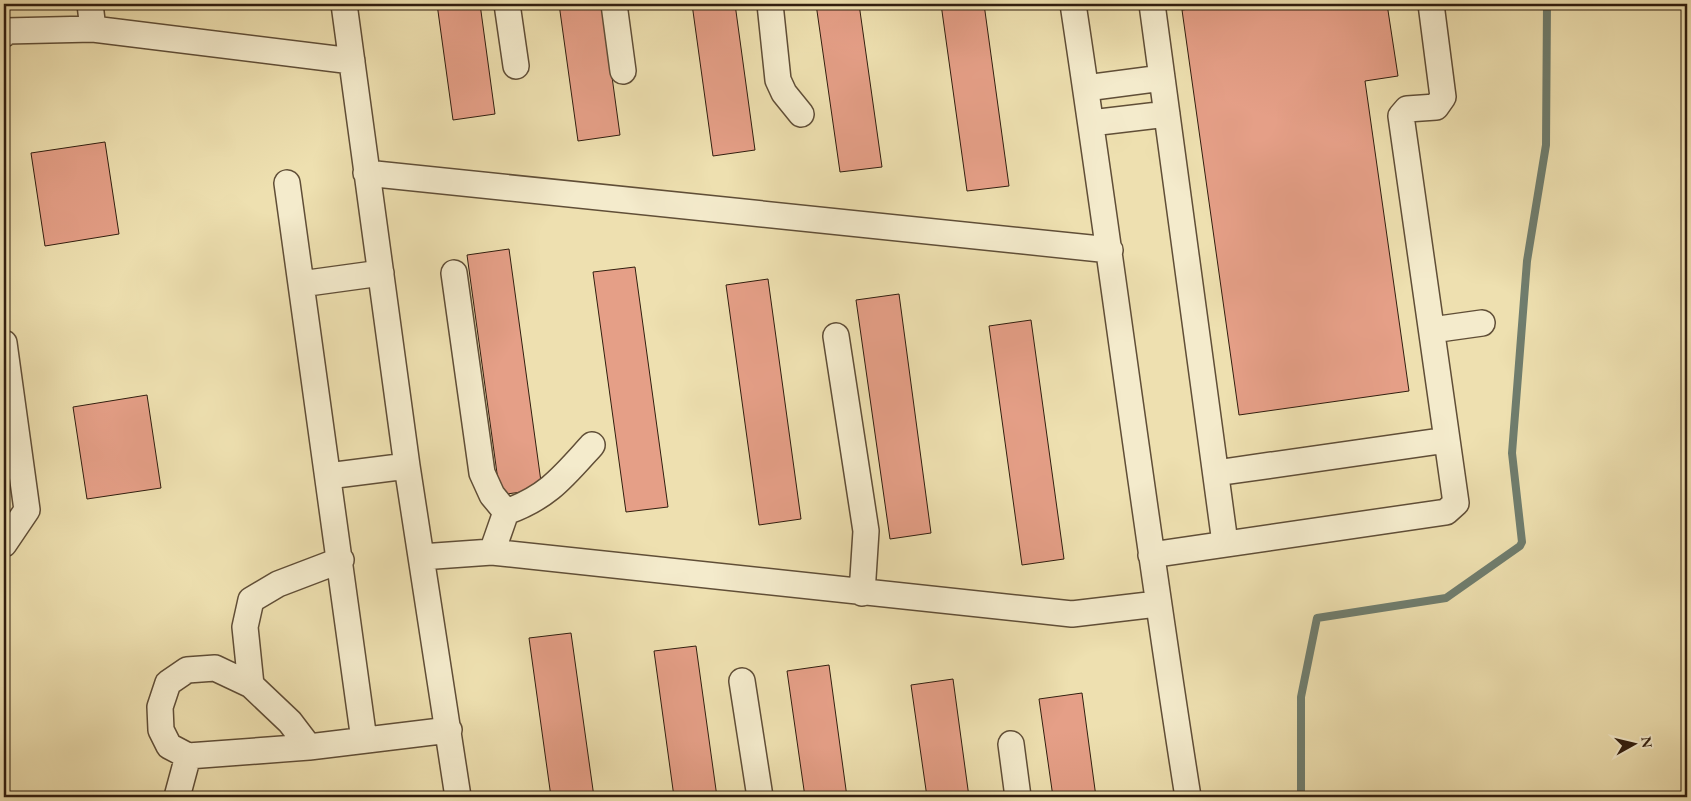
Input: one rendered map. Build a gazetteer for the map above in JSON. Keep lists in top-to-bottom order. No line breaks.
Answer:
{"north":"right"}
